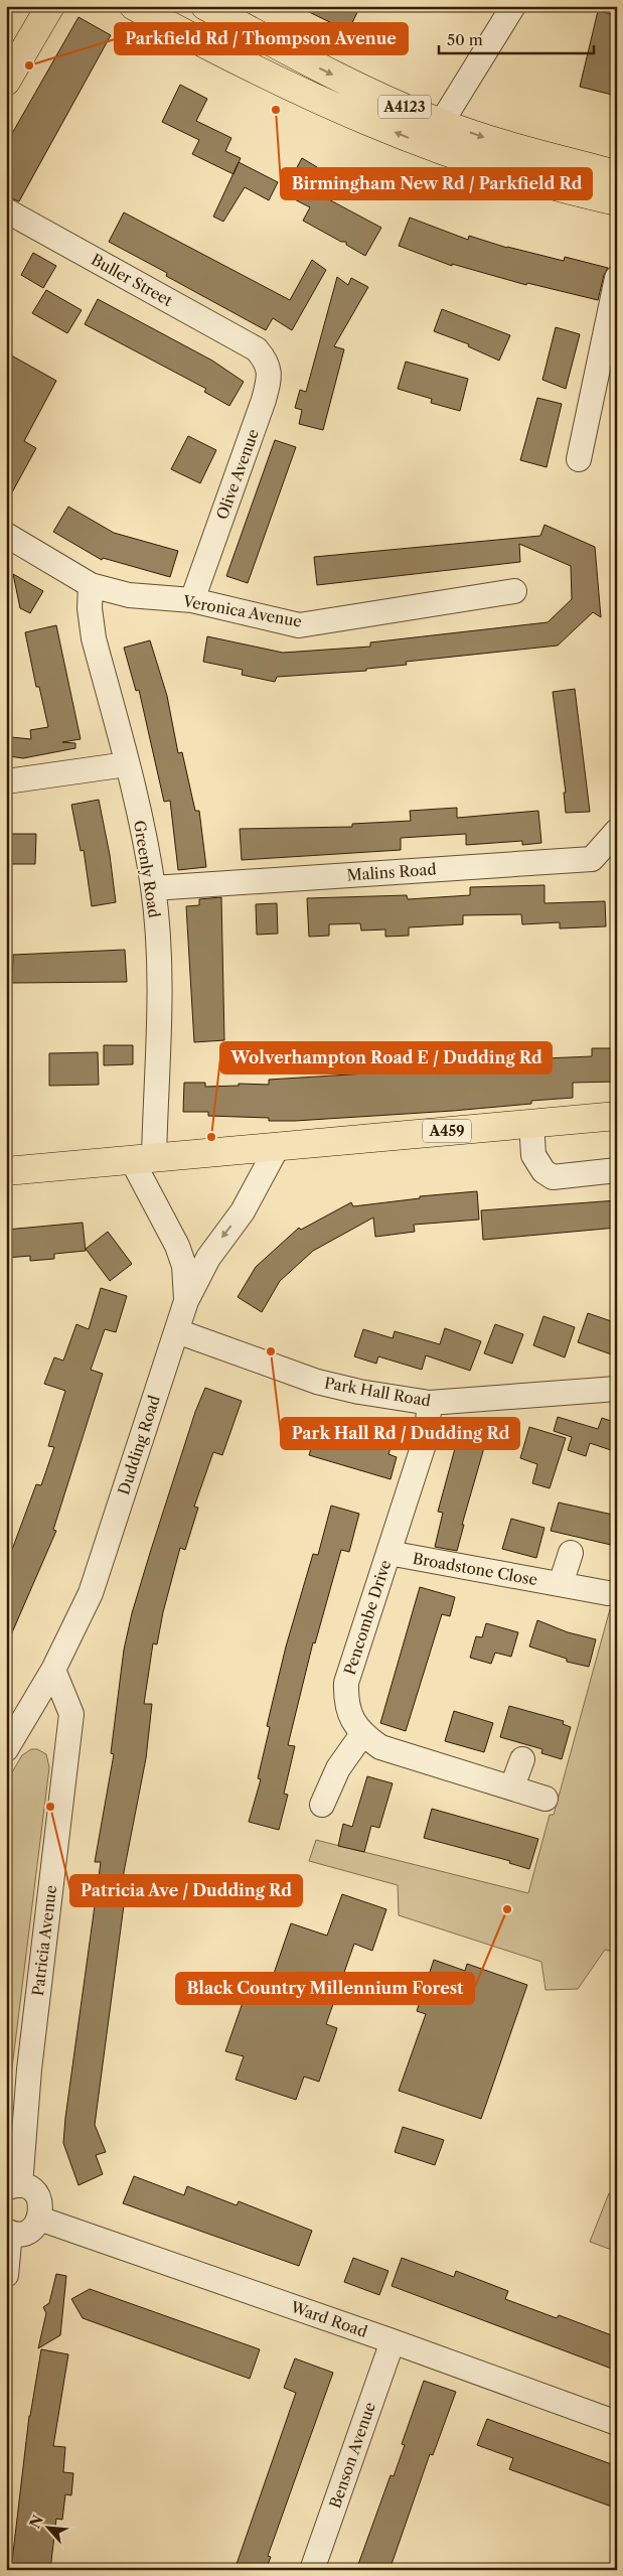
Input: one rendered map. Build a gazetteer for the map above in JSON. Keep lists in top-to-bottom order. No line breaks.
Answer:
{"streets":{"main road":["A4123","A459"],"street":["Buller Street","Olive Avenue","Veronica Avenue","Greenly Road","Malins Road","Park Hall Road","Dudding Road","Broadstone Close","Pencombe Drive","Patricia Avenue","Ward Road","Benson Avenue"]},"crossings":[["Buller Street","Olive Avenue"],["Olive Avenue","Veronica Avenue"],["Veronica Avenue","Greenly Road"],["Greenly Road","Malins Road"],["Greenly Road","A459"],["A459","Dudding Road"],["Park Hall Road","Dudding Road"],["Park Hall Road","Pencombe Drive"],["Dudding Road","Patricia Avenue"],["Broadstone Close","Pencombe Drive"],["Ward Road","Benson Avenue"]],"places":["Parkfield Rd / Thompson Avenue","Birmingham New Rd / Parkfield Rd","Wolverhampton Road E / Dudding Rd","Park Hall Rd / Dudding Rd","Patricia Ave / Dudding Rd","Black Country Millennium Forest"],"scale_bar":"50 m","north":"top left"}
